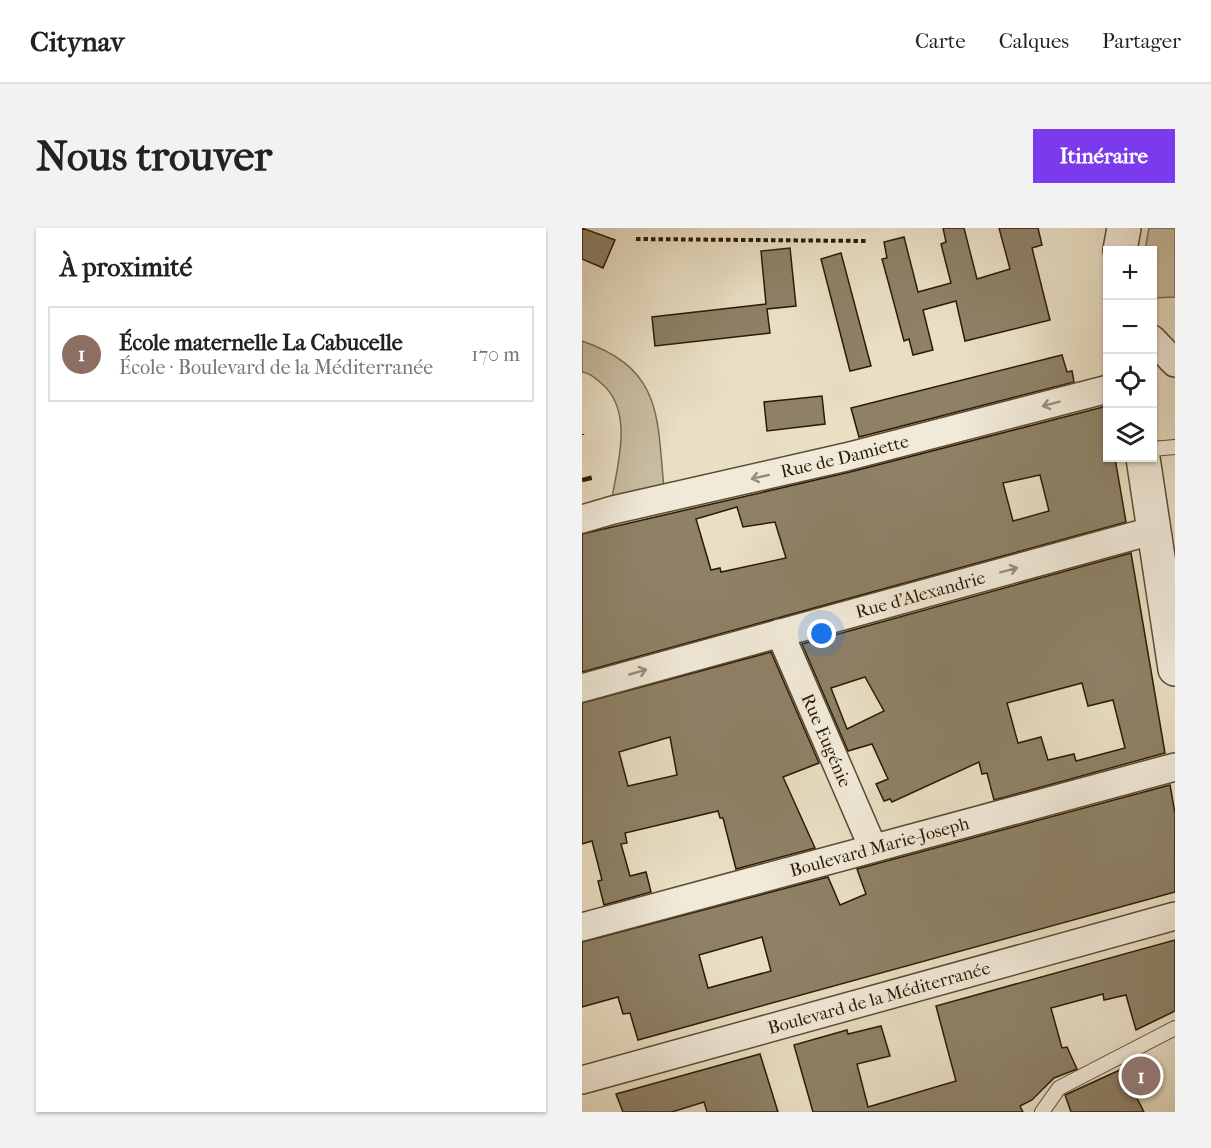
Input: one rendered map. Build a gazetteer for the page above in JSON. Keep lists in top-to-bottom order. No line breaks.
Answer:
{"streets":{"street":["Rue de Damiette","Rue d'Alexandrie","Rue Eugénie","Boulevard Marie-Joseph","Boulevard de la Méditerranée"]},"crossings":[["Rue d'Alexandrie","Rue Eugénie"],["Rue Eugénie","Boulevard Marie-Joseph"]],"one_way":["Rue de Damiette","Rue d'Alexandrie"],"page":{"header":"Citynav","nav":["Carte","Calques","Partager"],"buttons":"Itinéraire","title":"Nous trouver","heading":"À proximité","map_buttons":["+","−"],"list":[{"mark":"1","name":"École maternelle La Cabucelle","note":"École · Boulevard de la Méditerranée","value":"170 m"}],"pins":"1"}}
